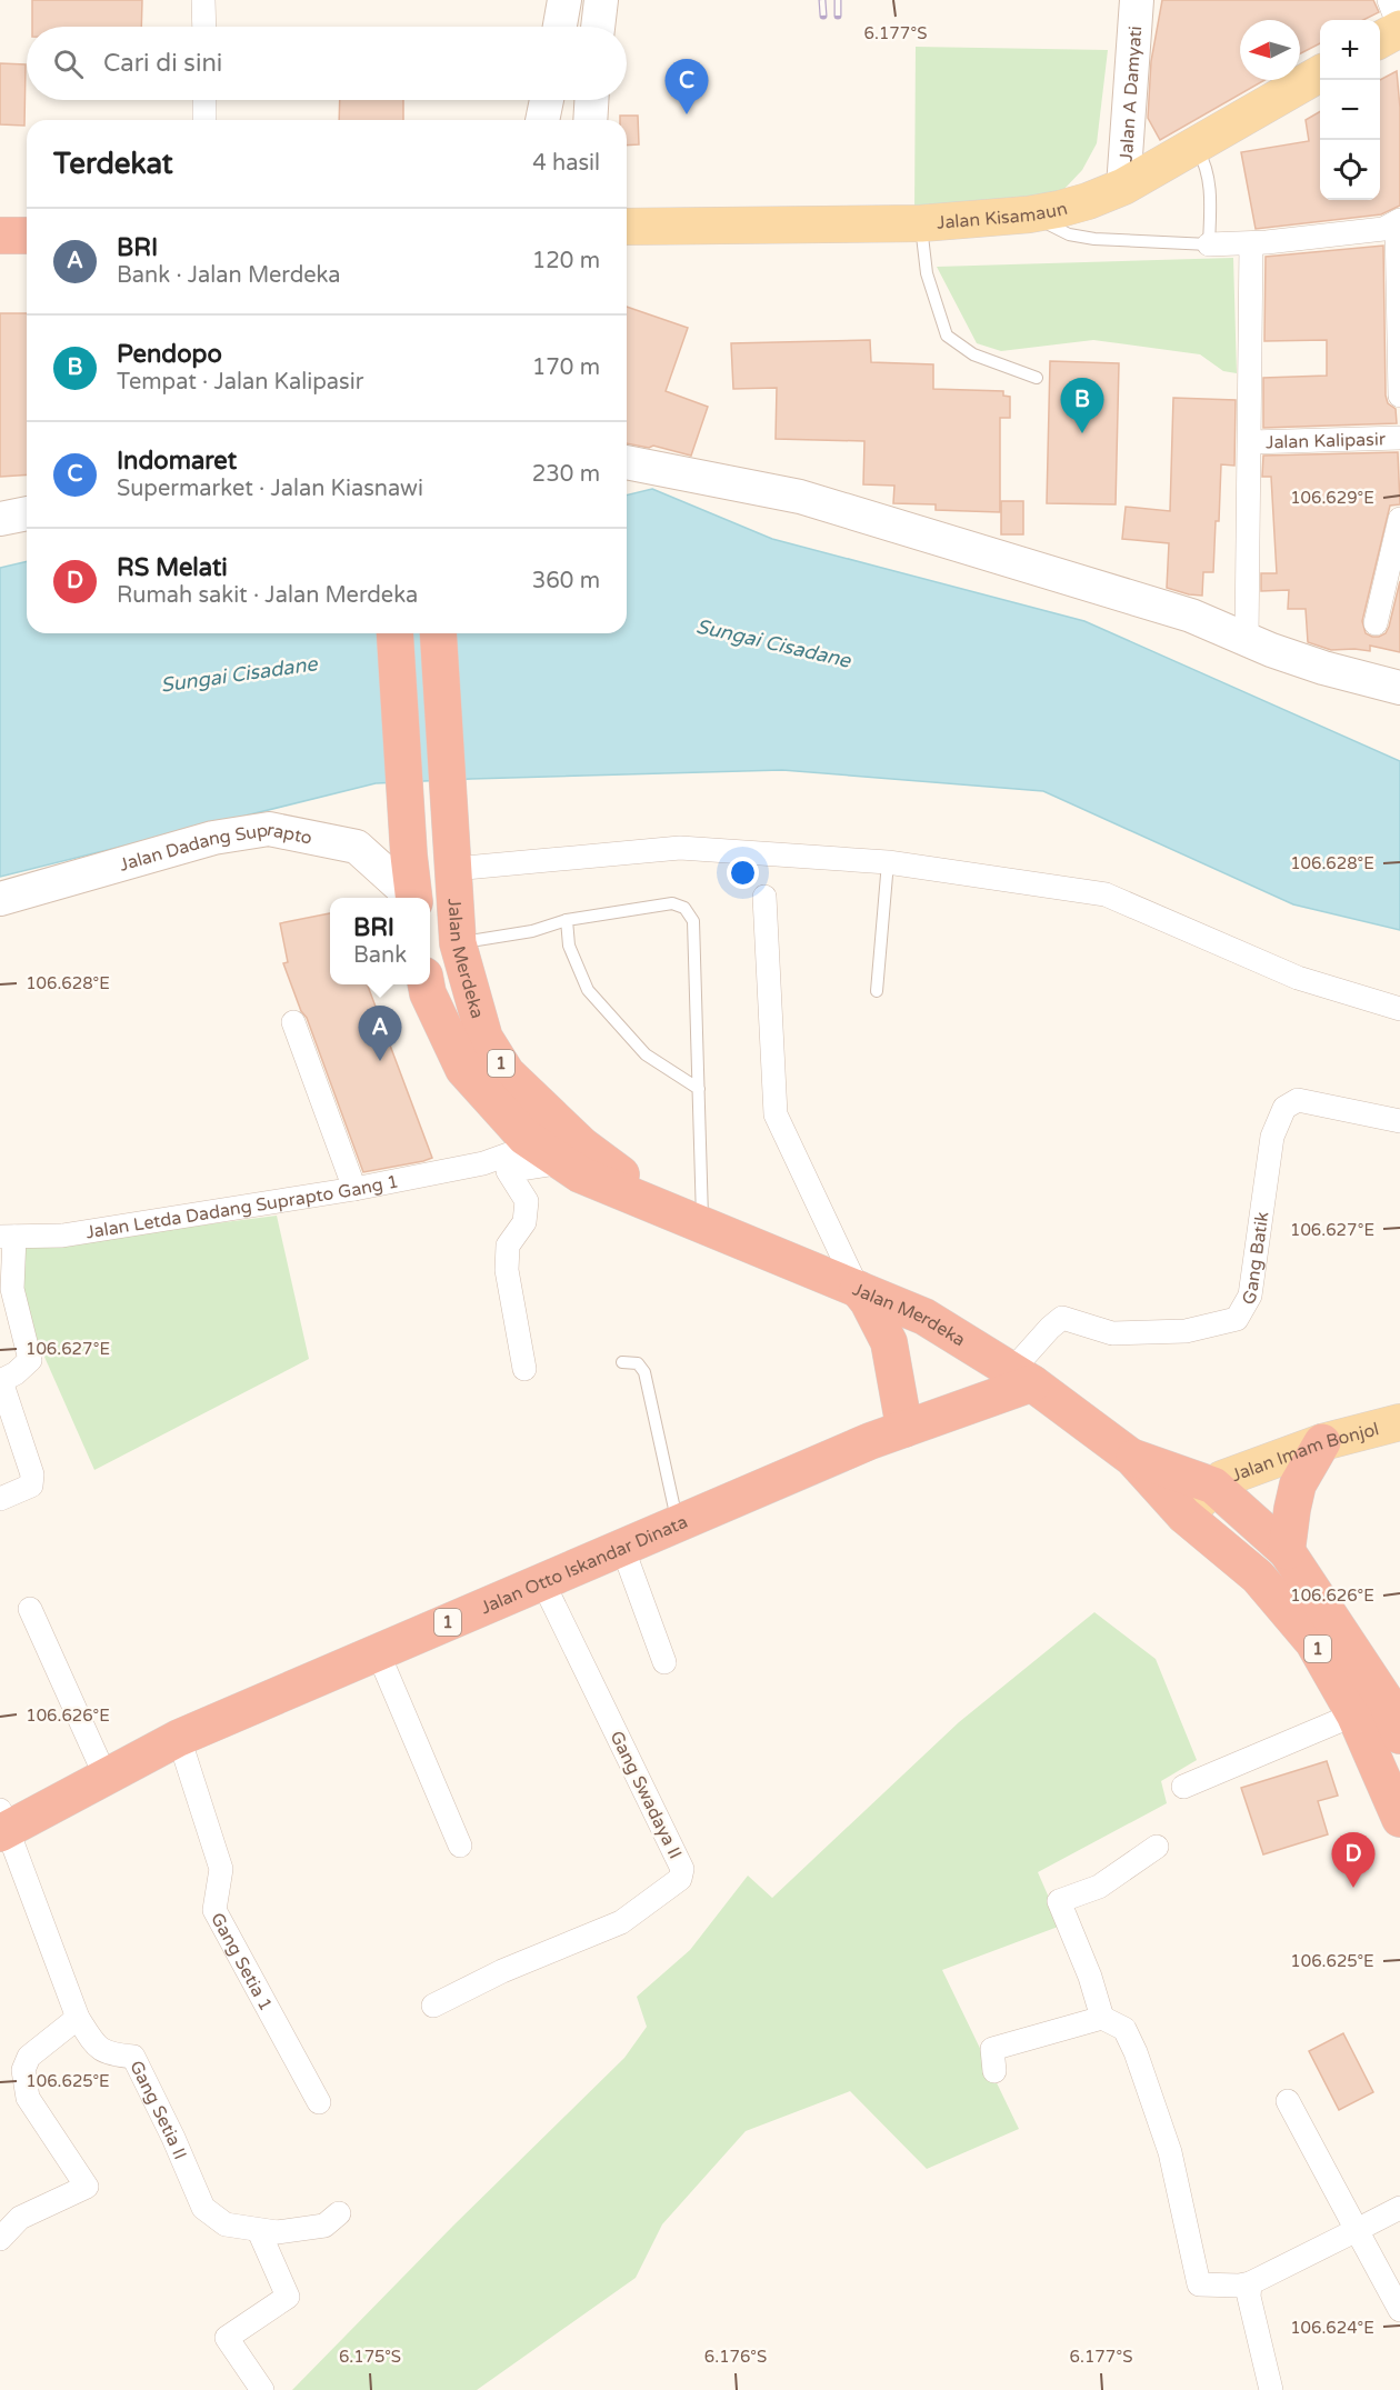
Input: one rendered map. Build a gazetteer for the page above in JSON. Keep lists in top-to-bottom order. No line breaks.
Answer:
{"streets":{"highway":["Jalan Merdeka","1","Jalan Otto Iskandar Dinata"],"main road":["Jalan Kisamaun","Jalan Imam Bonjol"],"street":["Jalan A Damyati","Jalan Kalipasir","Jalan Dadang Suprapto","Jalan Letda Dadang Suprapto Gang 1","Gang Batik","Gang Swadaya II","Gang Setia 1","Gang Setia II"]},"crossings":[["Jalan A Damyati","Jalan Kisamaun"],["Jalan Merdeka","Jalan Letda Dadang Suprapto Gang 1"],["Jalan Merdeka","Gang Batik"],["Jalan Merdeka","Jalan Imam Bonjol"],["Jalan Merdeka","Jalan Otto Iskandar Dinata"],["Gang Batik","Jalan Otto Iskandar Dinata"],["Jalan Otto Iskandar Dinata","Gang Swadaya II"],["Jalan Otto Iskandar Dinata","Gang Setia 1"],["Jalan Otto Iskandar Dinata","Gang Setia II"]],"water":["Sungai Cisadane"],"north":"left","page":{"map_buttons":["+","−"],"search":"Cari di sini","pins":["C","B","A","D"],"heading":["Terdekat","4 hasil"],"list":[{"mark":"A","name":"BRI","note":"Bank · Jalan Merdeka","value":"120 m"},{"mark":"B","name":"Pendopo","note":"Tempat · Jalan Kalipasir","value":"170 m"},{"mark":"C","name":"Indomaret","note":"Supermarket · Jalan Kiasnawi","value":"230 m"},{"mark":"D","name":"RS Melati","note":"Rumah sakit · Jalan Merdeka","value":"360 m"}],"popup":["BRI","Bank"]},"coordinates":["6.177°S","106.629°E","106.628°E","106.627°E","106.626°E","106.625°E","106.624°E","6.175°S","6.176°S"]}
